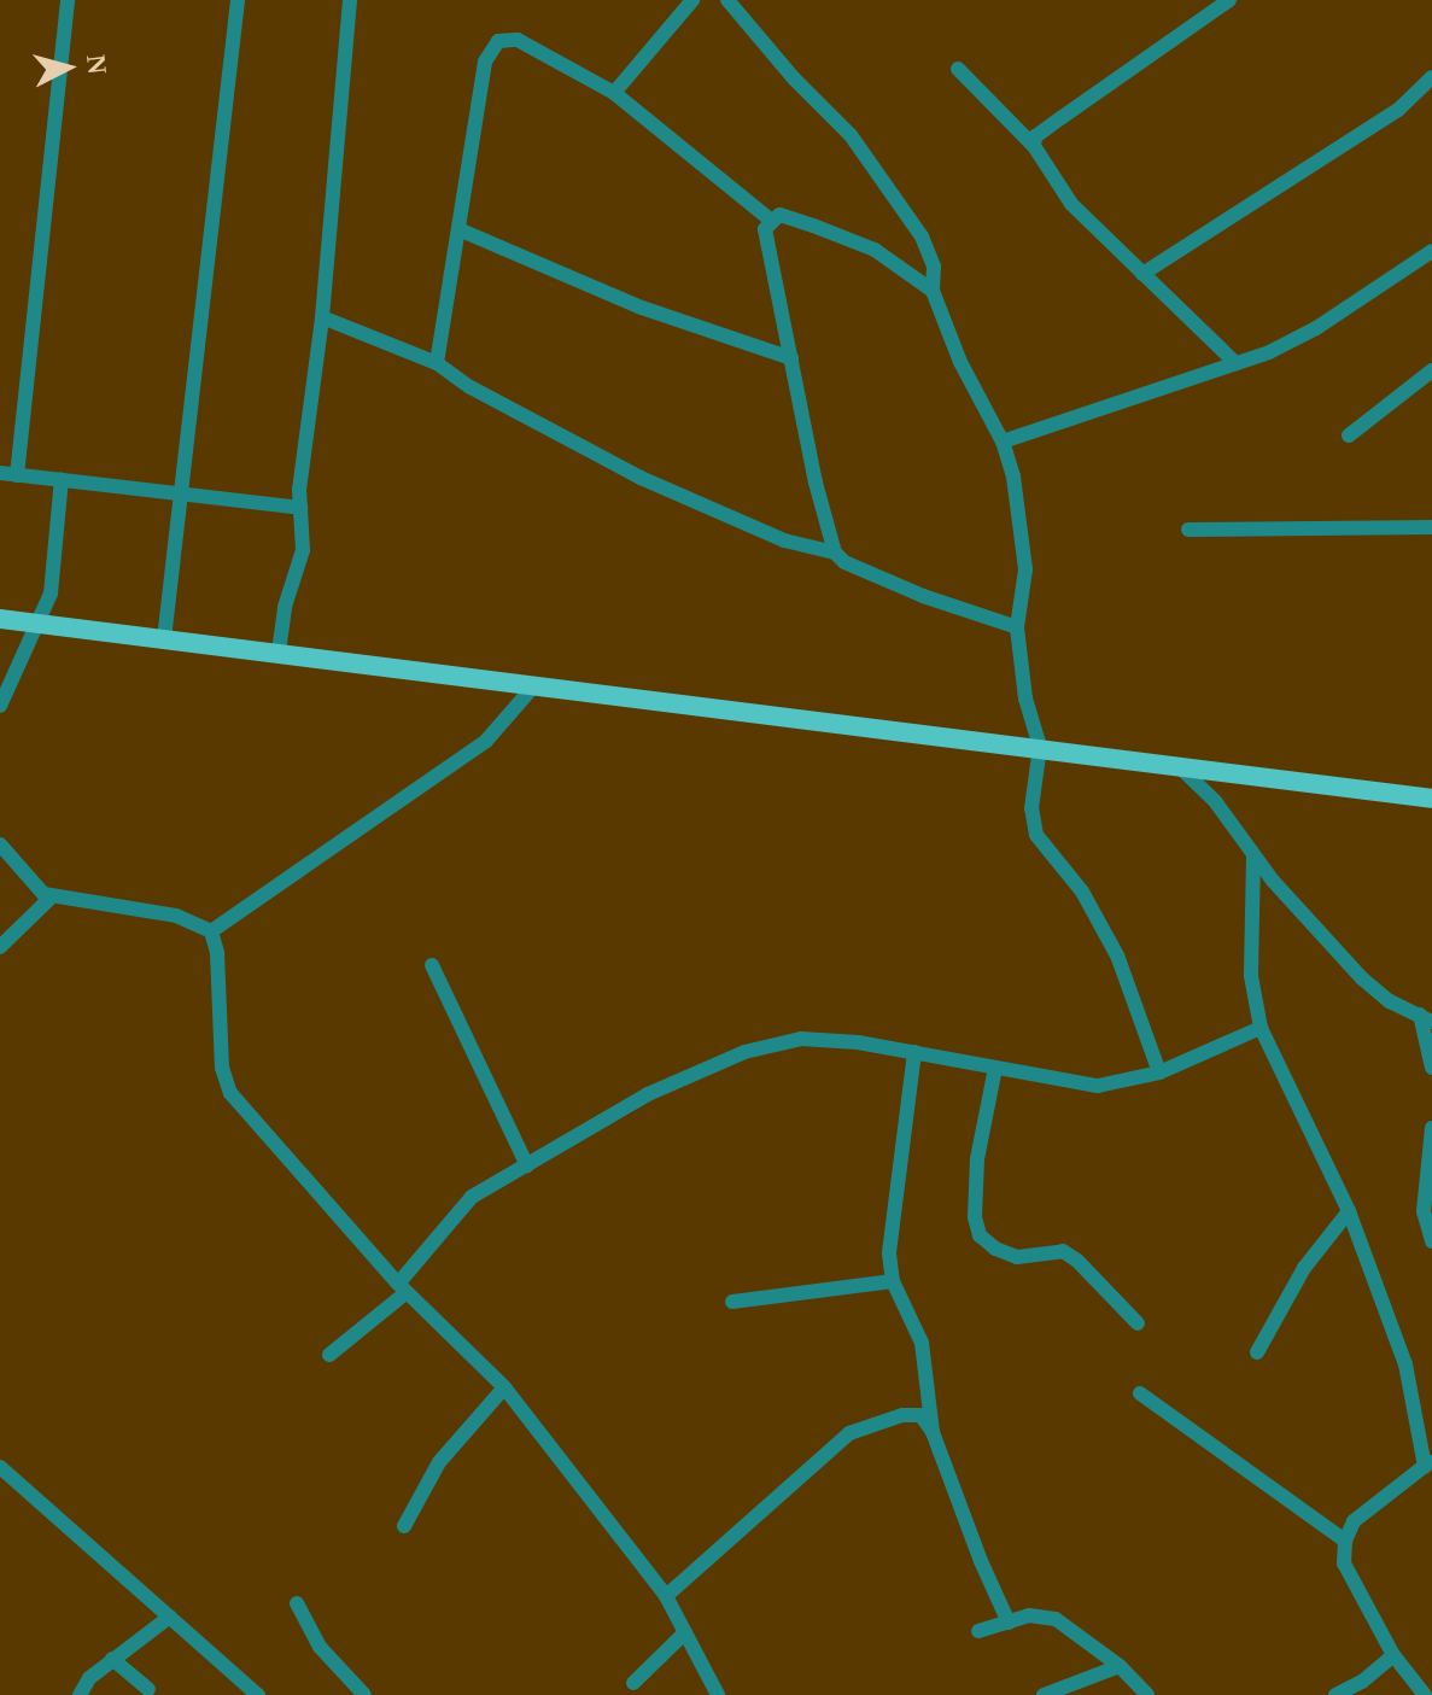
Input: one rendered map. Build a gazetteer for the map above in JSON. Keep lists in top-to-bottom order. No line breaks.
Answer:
{"north":"right"}
